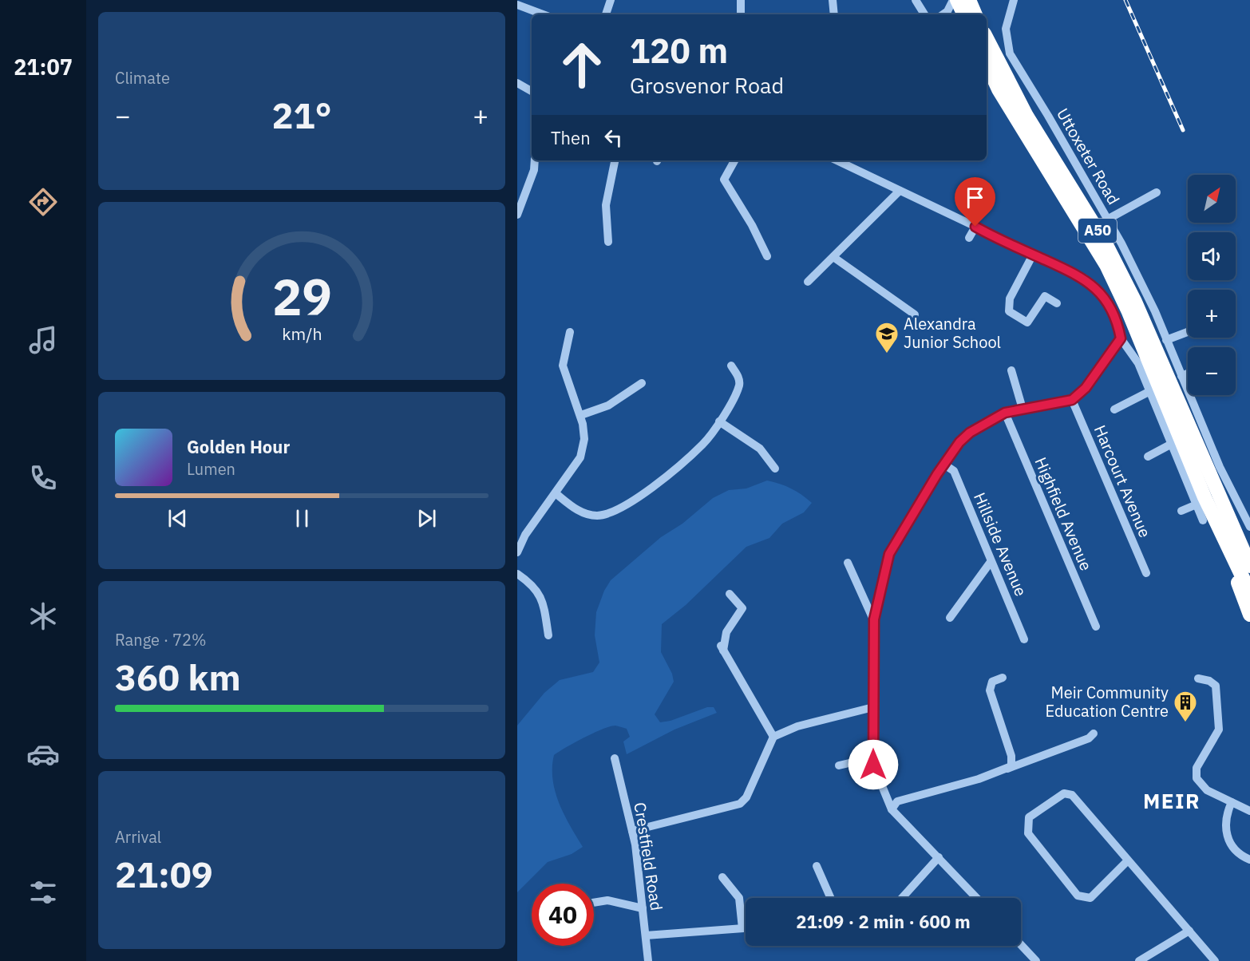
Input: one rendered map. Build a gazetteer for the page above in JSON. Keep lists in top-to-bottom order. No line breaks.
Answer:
{"streets":{"highway":["A50"],"street":["Uttoxeter Road","Harcourt Avenue","Highfield Avenue","Hillside Avenue","Crestfield Road"]},"districts":["MEIR"],"places":{"school or university":["Alexandra Junior School"],"building":["Meir Community Education Centre"]},"north":"top right","page":{"tabs":"21:07","tile":["Climate",["Range · 72%","360 km"],["Arrival","21:09"]],"turn":["120 m","Grosvenor Road"],"heat":["−","21°","+"],"then":"Then","map_buttons":["+","−"],"song":["Golden Hour","Lumen"],"limit":"40","trip":"21:09 · 2 min · 600 m","gauge":["29","km/h"]}}
